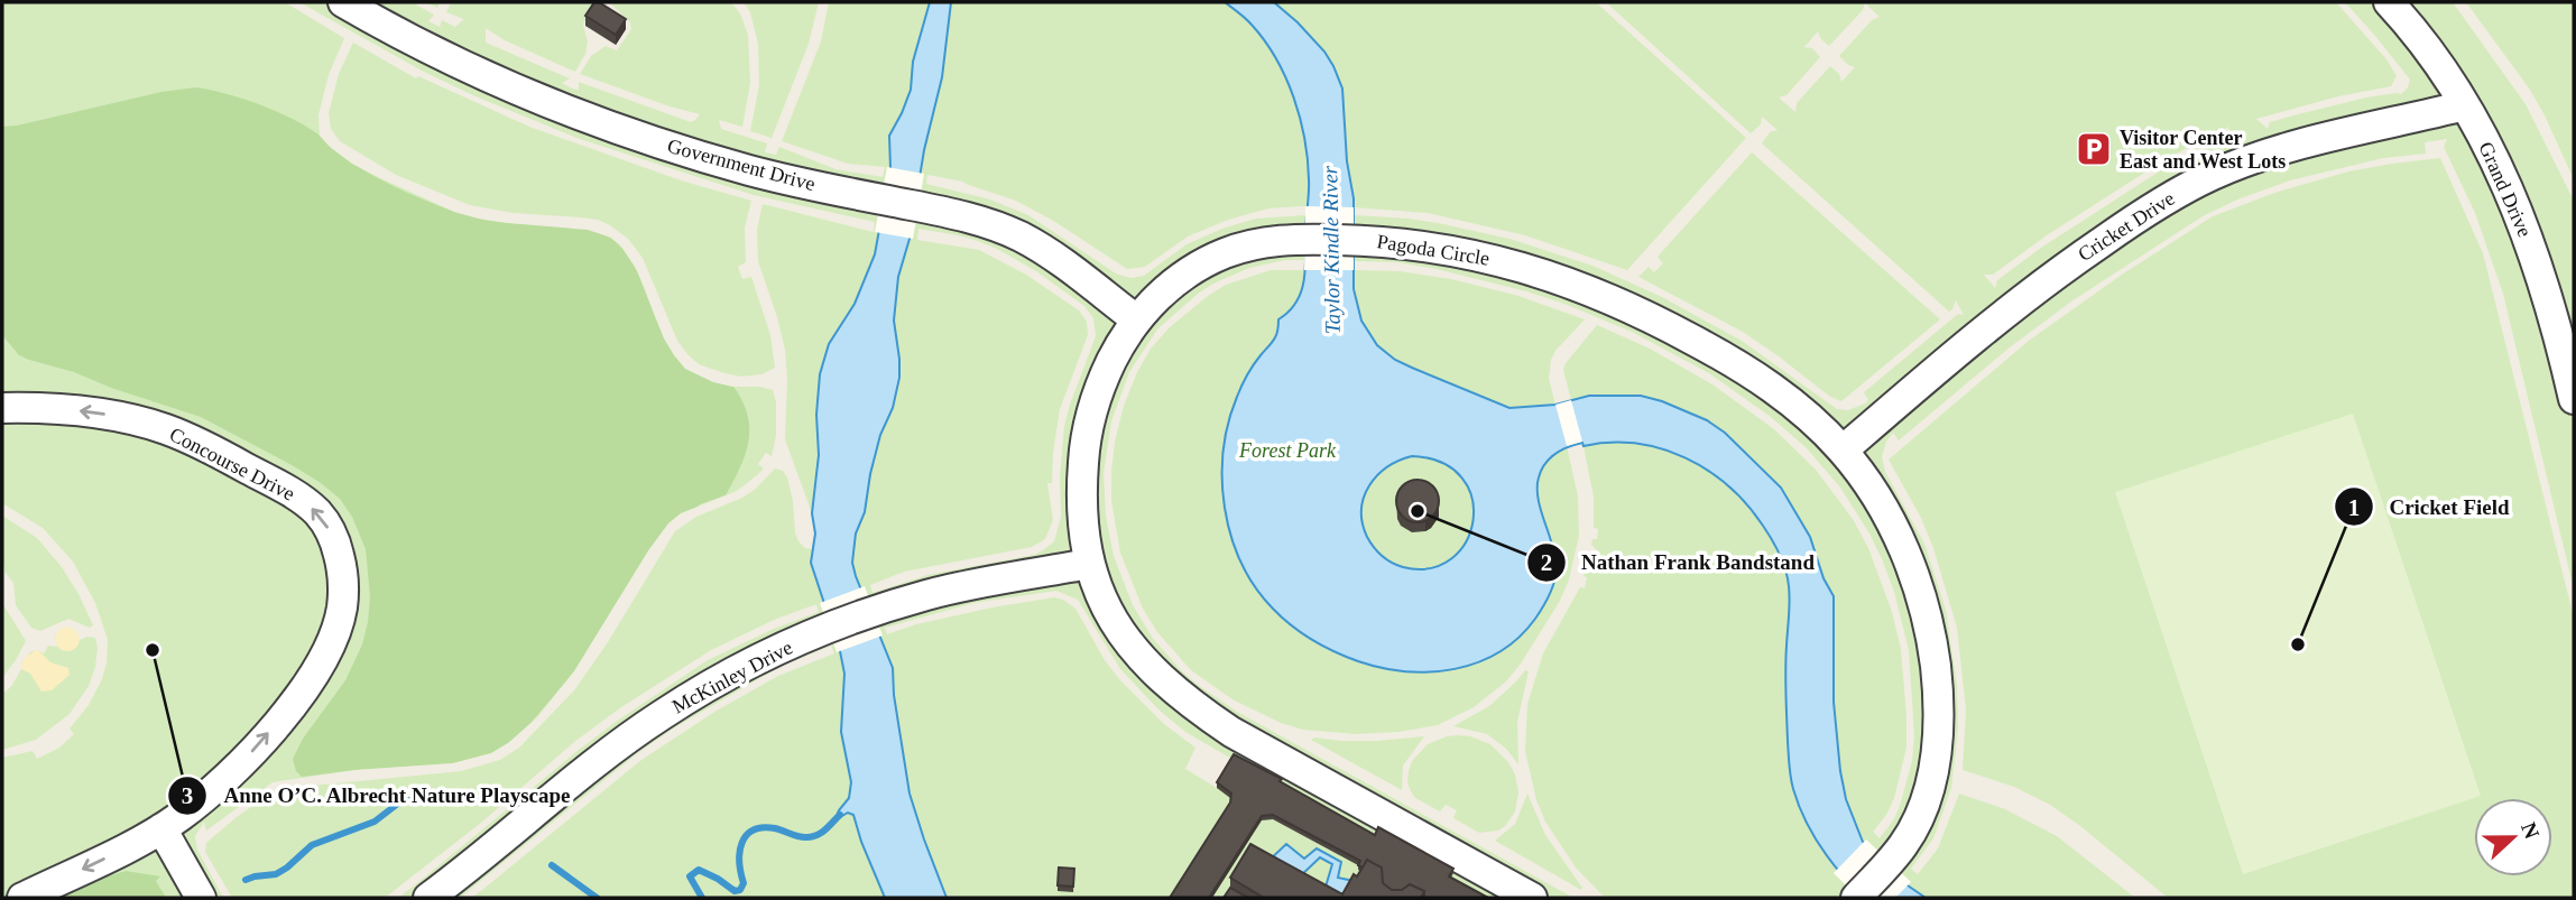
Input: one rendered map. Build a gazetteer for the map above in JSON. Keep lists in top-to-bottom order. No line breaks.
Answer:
{"streets":{"street":["Government Drive","Grand Drive","Cricket Drive","Pagoda Circle","Concourse Drive","McKinley Drive"]},"crossings":[["Government Drive","Pagoda Circle"],["Grand Drive","Cricket Drive"],["Cricket Drive","Pagoda Circle"],["Pagoda Circle","McKinley Drive"]],"water":["Taylor Kindle River"],"parks":["Forest Park"],"places":{"parking":["Visitor Center East and West Lots"],"other":["Nathan Frank Bandstand","Cricket Field","Anne O’C. Albrecht Nature Playscape"]},"north":"right"}
